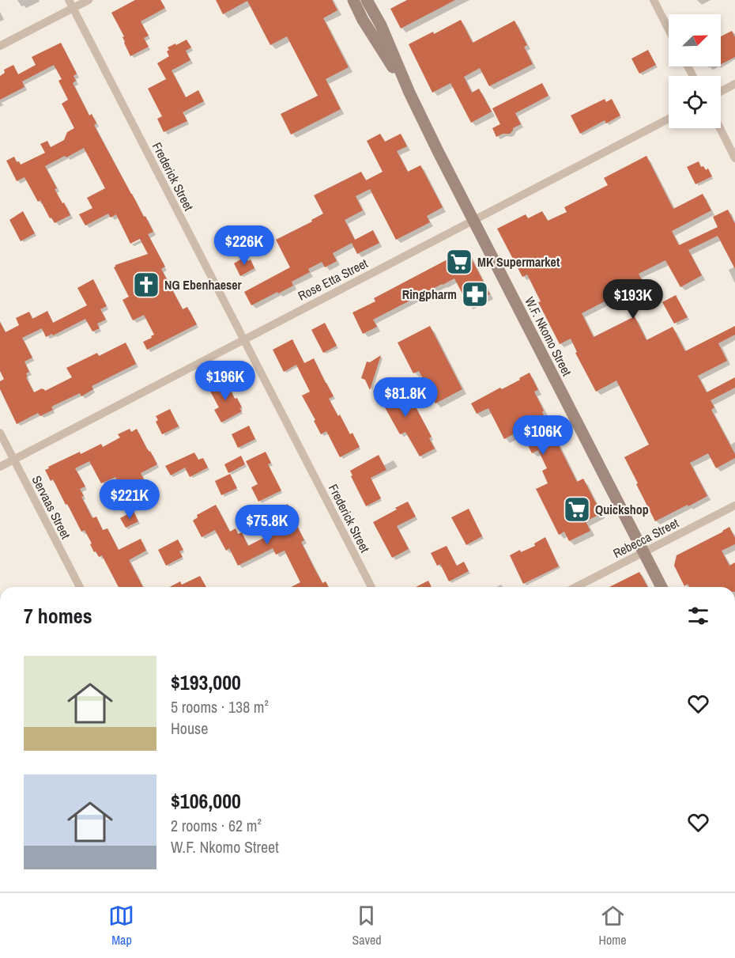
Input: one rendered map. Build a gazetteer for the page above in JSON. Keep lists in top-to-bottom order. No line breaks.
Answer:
{"streets":{"main road":["W.F. Nkomo Street"],"street":["Frederick Street","Rose Etta Street","Servaas Street","Rebecca Street"]},"crossings":[["Frederick Street","Rose Etta Street"],["Rose Etta Street","W.F. Nkomo Street"],["Rose Etta Street","Servaas Street"],["W.F. Nkomo Street","Rebecca Street"]],"places":{"supermarket":["MK Supermarket","Quickshop"],"church":["NG Ebenhaeser"],"pharmacy":["Ringpharm"]},"north":"top right","page":{"price":["$226K","$193K","$196K","$81.8K","$106K","$221K","$75.8K"],"heading":"7 homes","list":[{"name":"$193,000","note":"5 rooms · 138 m² · House"},{"name":"$106,000","note":"2 rooms · 62 m² · W.F. Nkomo Street"}],"tabs":["Map","Saved","Home"]}}
